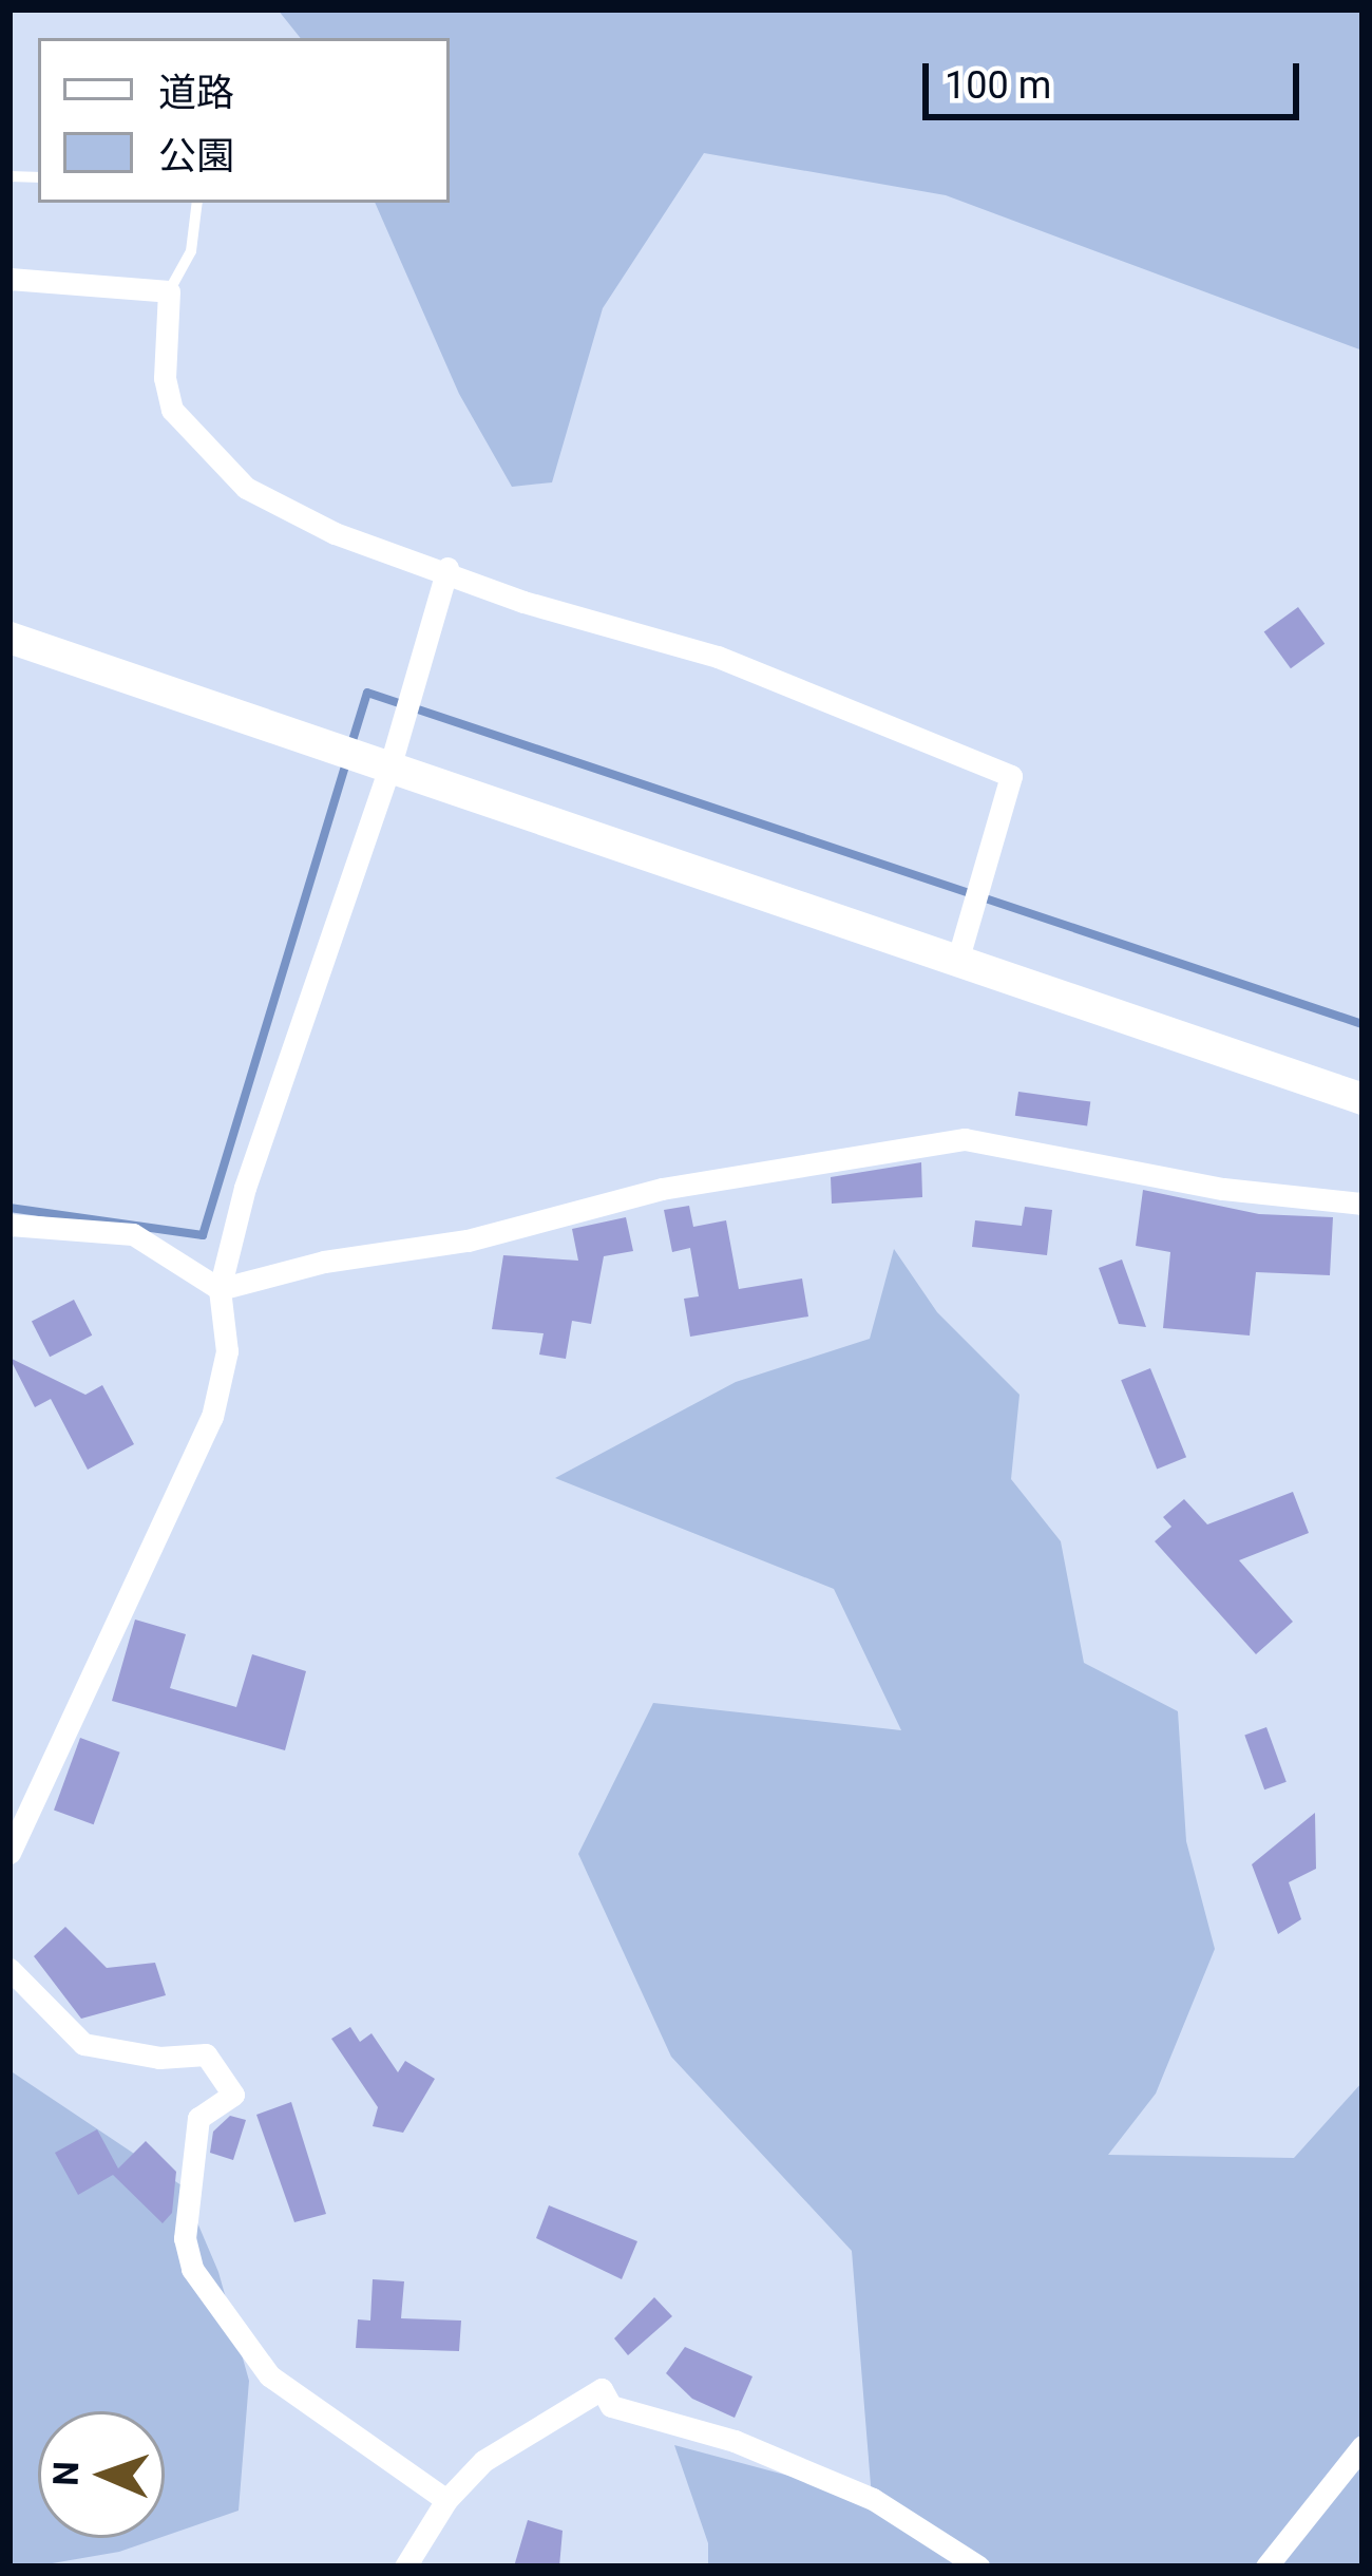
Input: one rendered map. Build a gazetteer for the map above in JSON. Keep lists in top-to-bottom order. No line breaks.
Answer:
{"legend":["道路","公園"],"scale_bar":"100 m","north":"left"}
